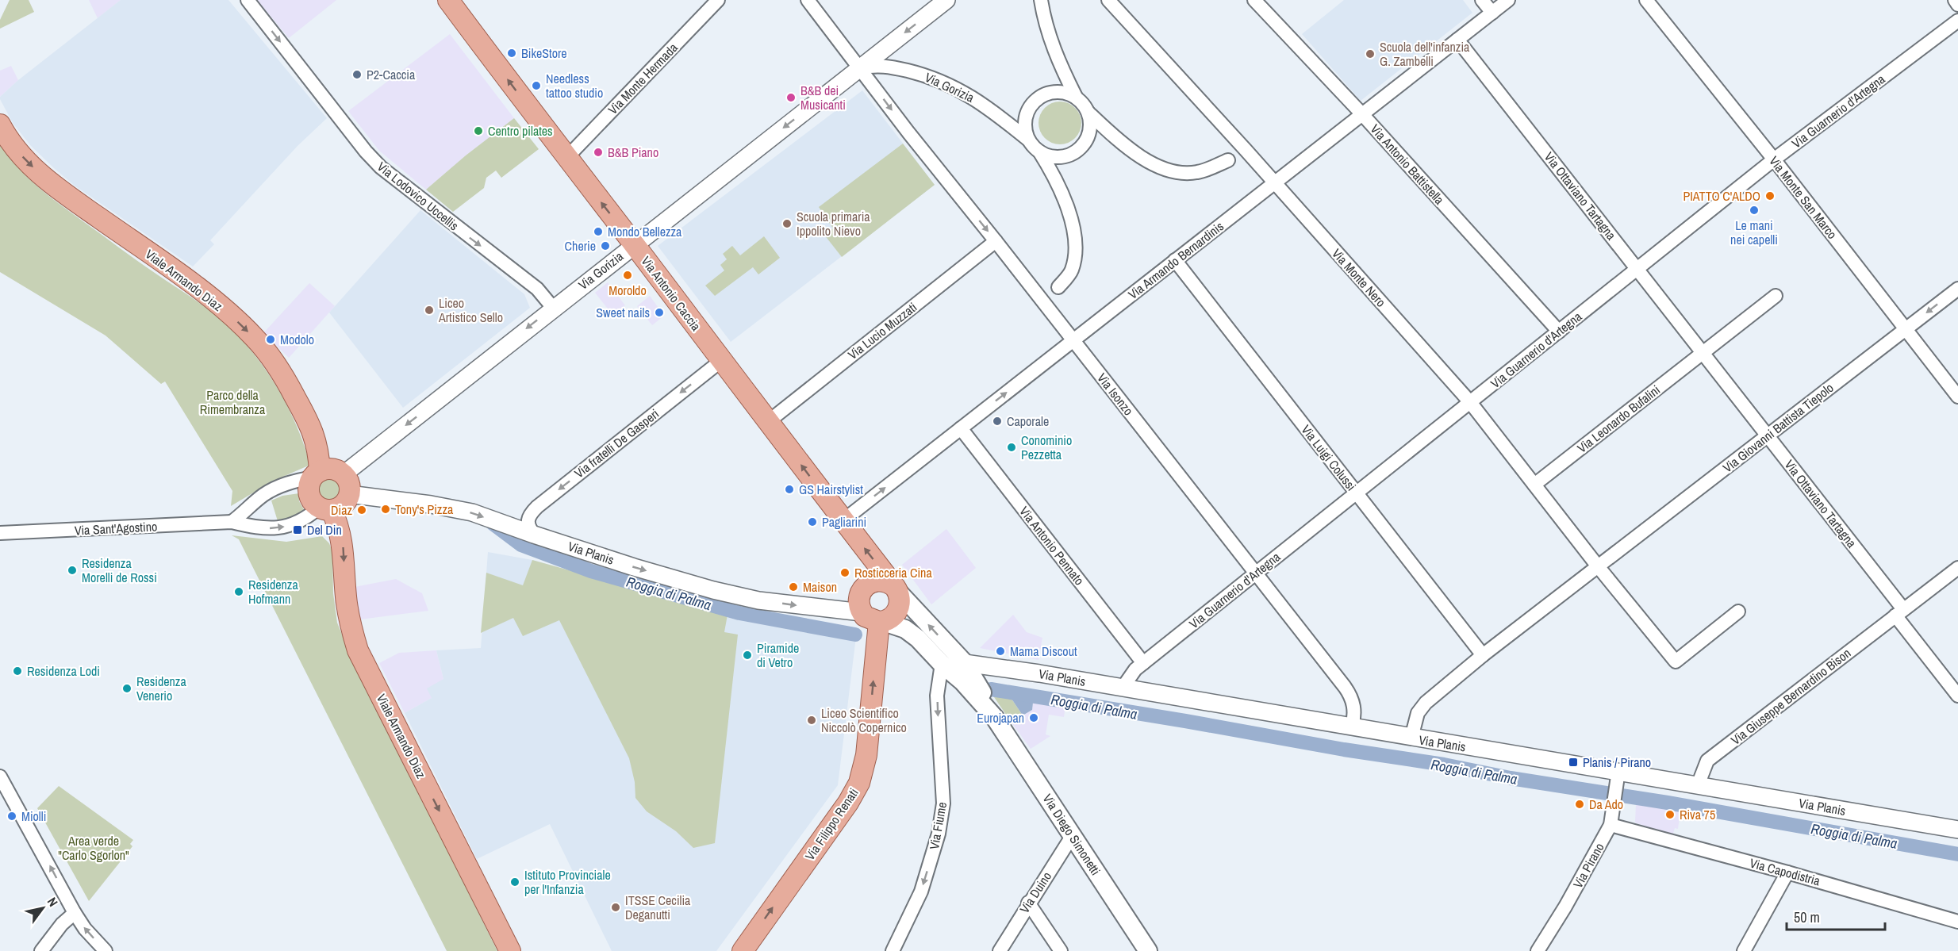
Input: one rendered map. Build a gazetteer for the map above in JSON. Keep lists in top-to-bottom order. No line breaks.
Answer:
{"streets":{"main road":["Viale Armando Diaz","Via Antonio Caccia","Via Planis","Via Filippo Renati","Via Diego Simonetti"],"street":["Via Monte Hermada","Via Gorizia","Via Guarnerio d'Artegna","Via Antonio Battistella","Via Lodovico Uccellis","Via Ottaviano Tartagna","Via Monte San Marco","Via Armando Bernardinis","Via Monte Nero","Via Lucio Muzzati","Via Isonzo","Via Leonardo Bufalini","Via Giovanni Battista Tiepolo","Via fratelli De Gasperi","Via Luigi Colussi","Via Sant'Agostino","Via Antonio Pennato","Via Giuseppe Bernardino Bison","Via Fiume","Via Pirano","Via Capodistria","Via Duino"]},"crossings":[["Via Monte Hermada","Via Antonio Caccia"],["Via Gorizia","Via Lodovico Uccellis"],["Via Gorizia","Viale Armando Diaz"],["Via Gorizia","Via Antonio Caccia"],["Via Gorizia","Via Isonzo"],["Via Gorizia","Via Sant'Agostino"],["Via Gorizia","Via Planis"],["Via Guarnerio d'Artegna","Via Antonio Battistella"],["Via Guarnerio d'Artegna","Via Ottaviano Tartagna"],["Via Guarnerio d'Artegna","Via Monte San Marco"],["Via Guarnerio d'Artegna","Via Monte Nero"],["Via Guarnerio d'Artegna","Via Isonzo"],["Via Guarnerio d'Artegna","Via Luigi Colussi"],["Via Guarnerio d'Artegna","Via Antonio Pennato"],["Via Guarnerio d'Artegna","Via Planis"],["Via Antonio Battistella","Via Armando Bernardinis"],["Via Ottaviano Tartagna","Via Armando Bernardinis"],["Via Ottaviano Tartagna","Via Leonardo Bufalini"],["Via Ottaviano Tartagna","Via Giovanni Battista Tiepolo"],["Via Ottaviano Tartagna","Via Giuseppe Bernardino Bison"],["Via Monte San Marco","Via Giovanni Battista Tiepolo"],["Via Armando Bernardinis","Via Monte Nero"],["Via Armando Bernardinis","Via Antonio Caccia"],["Via Armando Bernardinis","Via Isonzo"],["Via Armando Bernardinis","Via Luigi Colussi"],["Via Armando Bernardinis","Via Antonio Pennato"],["Via Monte Nero","Via Leonardo Bufalini"],["Via Monte Nero","Via Giovanni Battista Tiepolo"],["Viale Armando Diaz","Via Sant'Agostino"],["Viale Armando Diaz","Via Planis"],["Via Antonio Caccia","Via Lucio Muzzati"],["Via Antonio Caccia","Via fratelli De Gasperi"],["Via Antonio Caccia","Via Planis"],["Via Antonio Caccia","Via Filippo Renati"],["Via Antonio Caccia","Via Diego Simonetti"],["Via Lucio Muzzati","Via Isonzo"],["Via Isonzo","Via Planis"],["Via Giovanni Battista Tiepolo","Via Luigi Colussi"],["Via Giovanni Battista Tiepolo","Via Planis"],["Via fratelli De Gasperi","Via Planis"],["Via Sant'Agostino","Via Planis"],["Via Planis","Via Giuseppe Bernardino Bison"],["Via Planis","Via Filippo Renati"],["Via Planis","Via Fiume"],["Via Planis","Via Diego Simonetti"],["Via Planis","Via Pirano"],["Via Fiume","Via Diego Simonetti"],["Via Diego Simonetti","Via Duino"],["Via Pirano","Via Capodistria"]],"one_way":["Via Gorizia","Via Lodovico Uccellis","Viale Armando Diaz","Via Antonio Caccia","Via fratelli De Gasperi","Via Filippo Renati","Via Fiume"],"water":["Roggia di Palma"],"parks":["Parco della Rimembranza","Area verde \"Carlo Sgorlon\""],"places":{"other":["BikeStore","Scuola dell'infanzia G. Zambelli","P2-Caccia","Needless tattoo studio","B&B dei Musicanti","Centro pilates","B&B Piano","PIATTO C'ALDO","Le mani nei capelli","Scuola primaria Ippolito Nievo","Mondo Bellezza","Cherie","Moroldo","Liceo Artistico Sello","Sweet nails","Modolo","Caporale","Conominio Pezzetta","GS Hairstylist","Tony's Pizza","Diaz","Pagliarini","Residenza Morelli de Rossi","Rosticceria Cina","Maison","Residenza Hofmann","Mama Discout","Piramide di Vetro","Residenza Lodi","Residenza Venerio","Eurojapan","Liceo Scientifico Niccolò Copernico","Da Ado","Riva 75","Miolli","Istituto Provinciale per l'Infanzia","ITSSE Cecilia Deganutti"],"transit":["Del Din","Planis / Pirano"]},"scale_bar":"50 m","north":"top right"}
